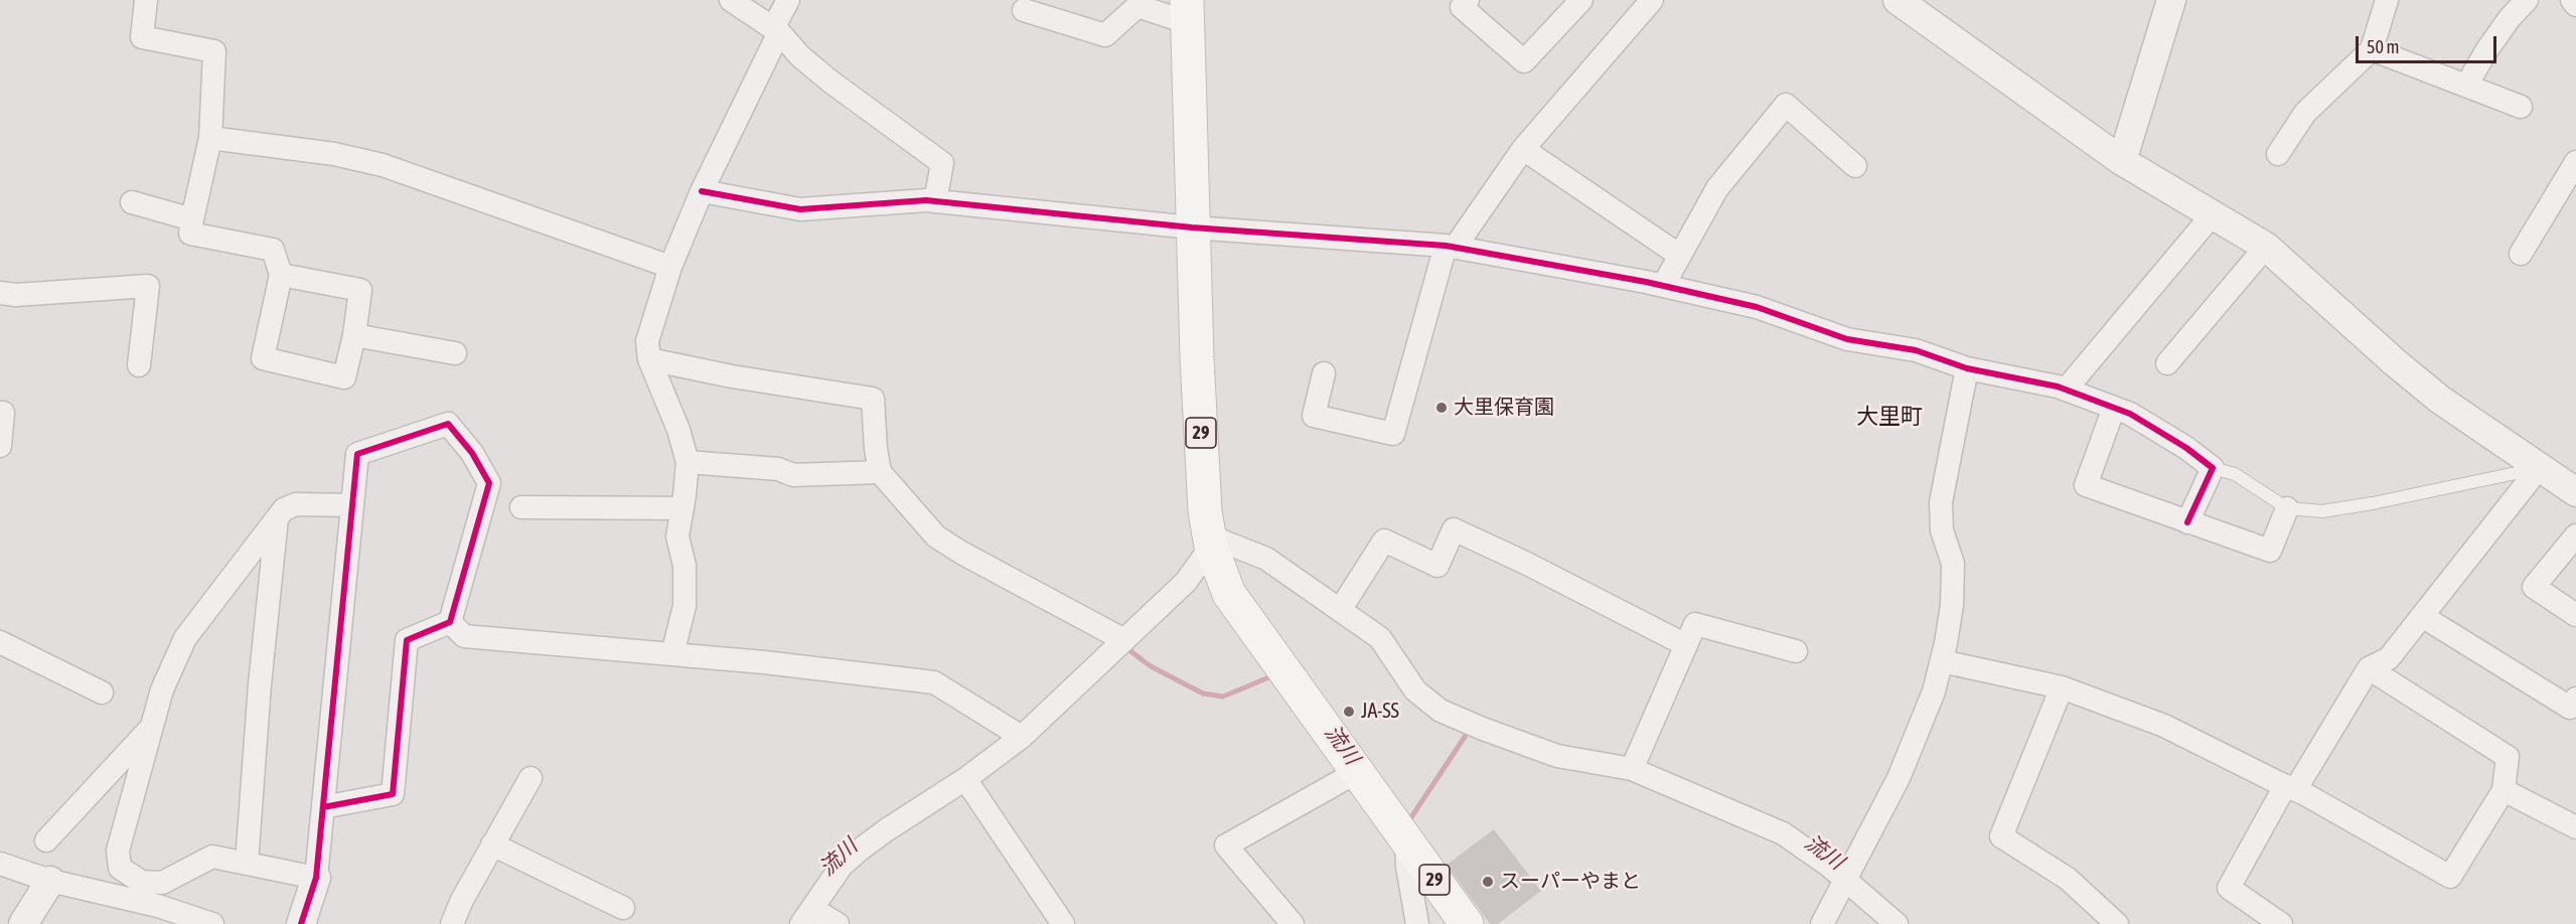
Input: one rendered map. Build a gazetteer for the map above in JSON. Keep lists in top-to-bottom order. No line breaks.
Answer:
{"streets":{"main road":["29"]},"districts":["大里町"],"water":["流川"],"places":["大里保育園","JA-SS","スーパーやまと"],"scale_bar":"50 m"}
